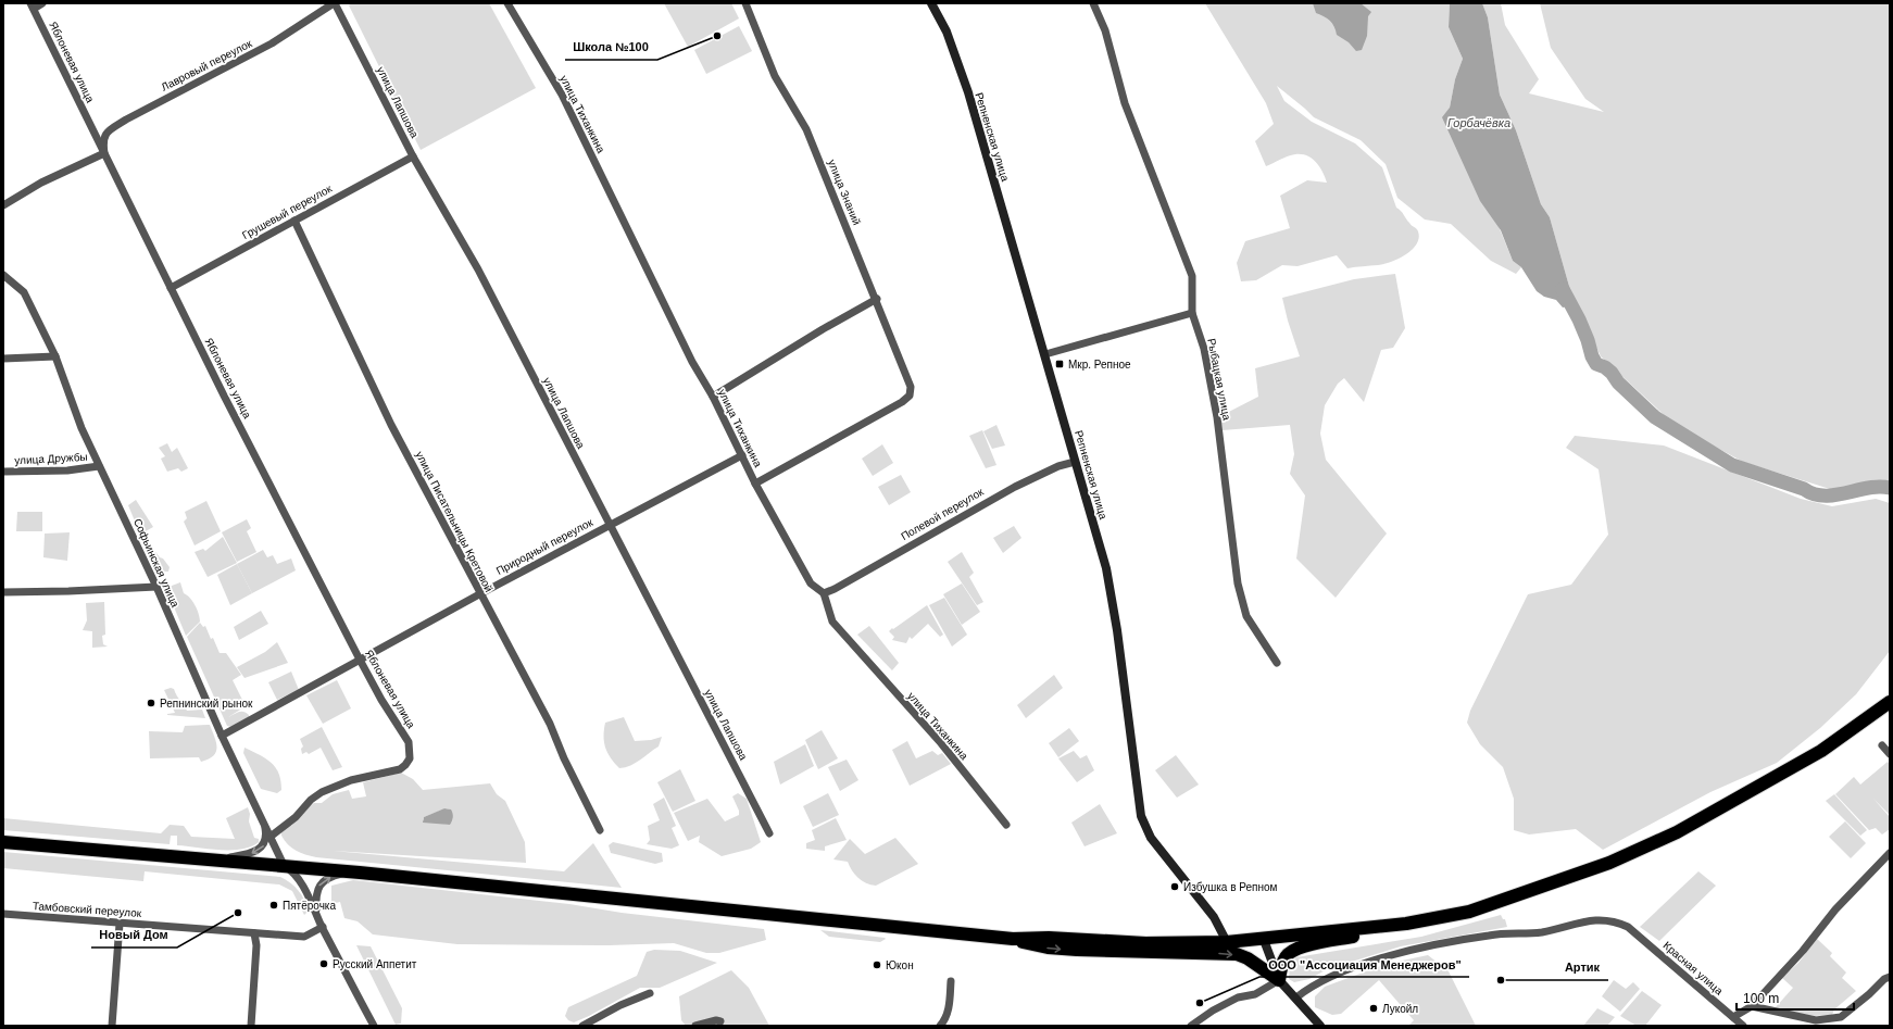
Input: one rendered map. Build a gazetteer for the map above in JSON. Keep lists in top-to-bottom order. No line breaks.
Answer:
{"streets":{"street":["Яблоневая улица","Лавровый переулок","улица Лапшова","улица Тиханкина","Репненская улица","улица Знаний","Грушевый переулок","Рыбацкая улица","улица Дружбы","Полевой переулок","улица Писательницы Кретовой","Природный переулок","Софьинская улица","Тамбовский переулок","Красная улица"]},"crossings":[["Яблоневая улица","Лавровый переулок"],["Яблоневая улица","Грушевый переулок"],["Яблоневая улица","Природный переулок"],["Яблоневая улица","Софьинская улица"],["Лавровый переулок","улица Лапшова"],["улица Лапшова","Грушевый переулок"],["улица Лапшова","Природный переулок"],["улица Тиханкина","улица Знаний"],["улица Тиханкина","Полевой переулок"],["улица Тиханкина","Природный переулок"],["Репненская улица","Полевой переулок"],["Грушевый переулок","улица Писательницы Кретовой"],["улица Дружбы","Софьинская улица"],["улица Писательницы Кретовой","Природный переулок"],["Природный переулок","Софьинская улица"]],"water":["Горбачёвка"],"places":{"other":["Школа №100","Репнинский рынок","Избушка в Репном","Пятёрочка","Новый Дом","Русский Аппетит","Юкон","Артик","ООО \"Ассоциация Менеджеров\"","Лукойл"],"transit":["Мкр. Репное"]},"scale_bar":"100 m"}
